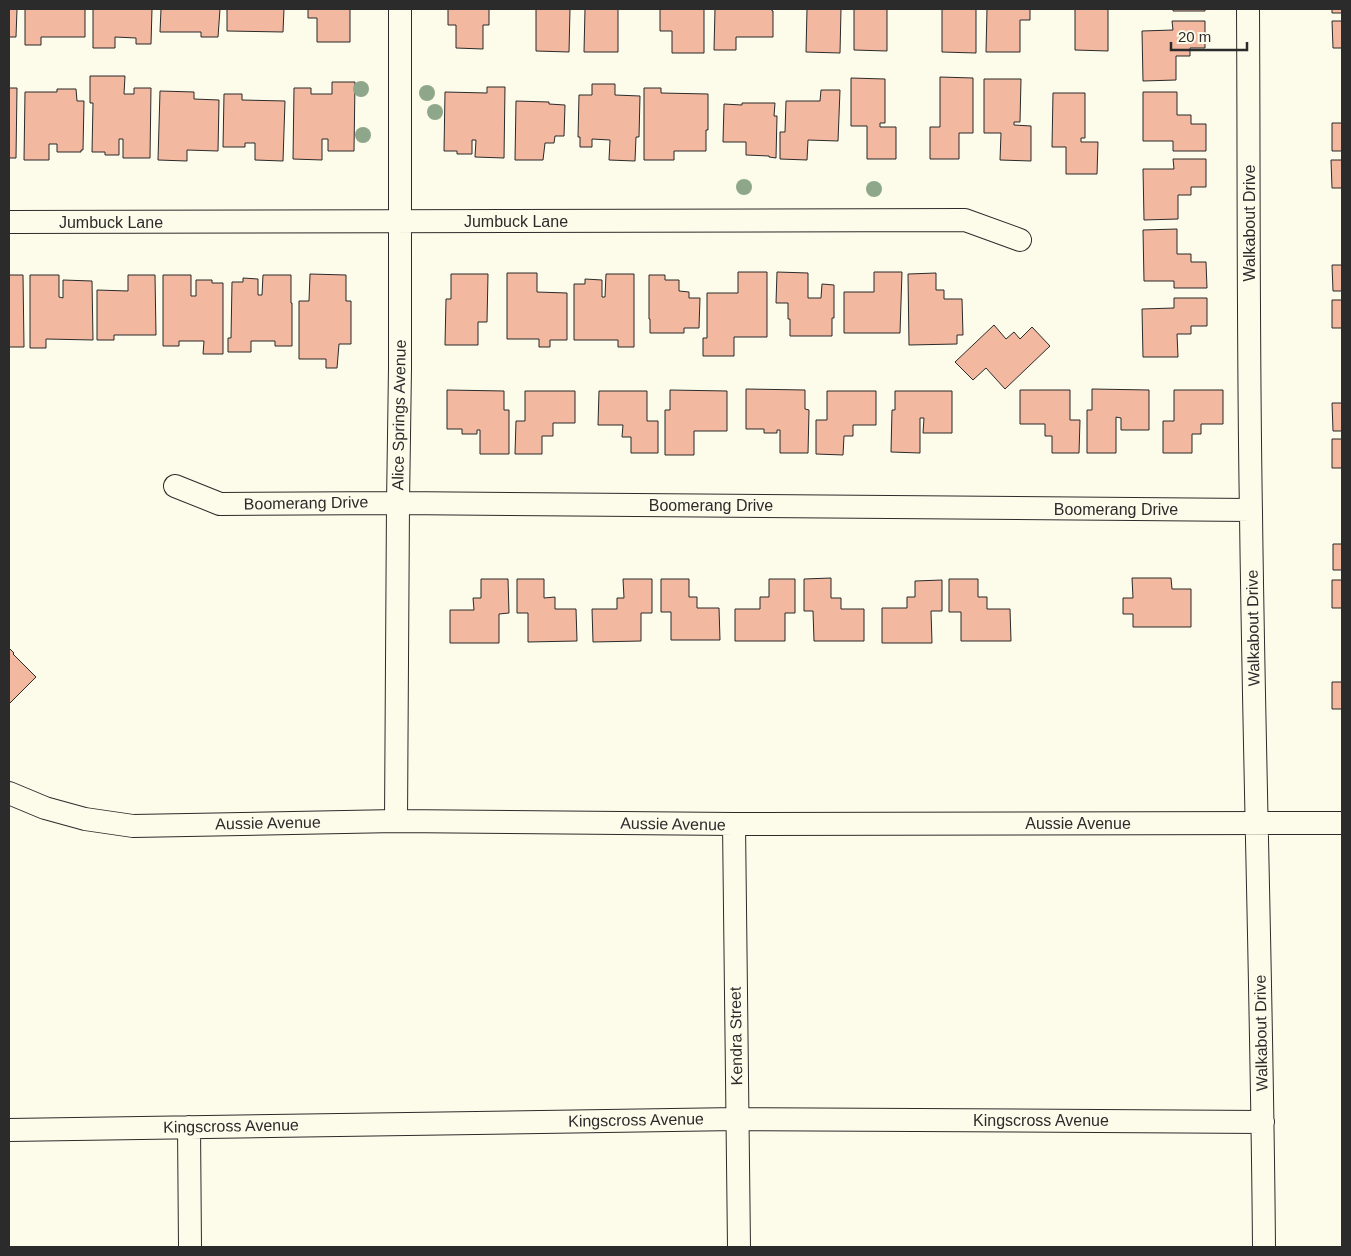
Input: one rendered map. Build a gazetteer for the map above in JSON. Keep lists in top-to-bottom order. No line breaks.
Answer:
{"streets":{"street":["Jumbuck Lane","Walkabout Drive","Alice Springs Avenue","Boomerang Drive","Aussie Avenue","Kendra Street","Kingscross Avenue"]},"crossings":[["Jumbuck Lane","Alice Springs Avenue"],["Walkabout Drive","Boomerang Drive"],["Walkabout Drive","Aussie Avenue"],["Walkabout Drive","Kingscross Avenue"],["Alice Springs Avenue","Boomerang Drive"],["Alice Springs Avenue","Aussie Avenue"],["Aussie Avenue","Kendra Street"],["Kendra Street","Kingscross Avenue"]],"scale_bar":"20 m"}
